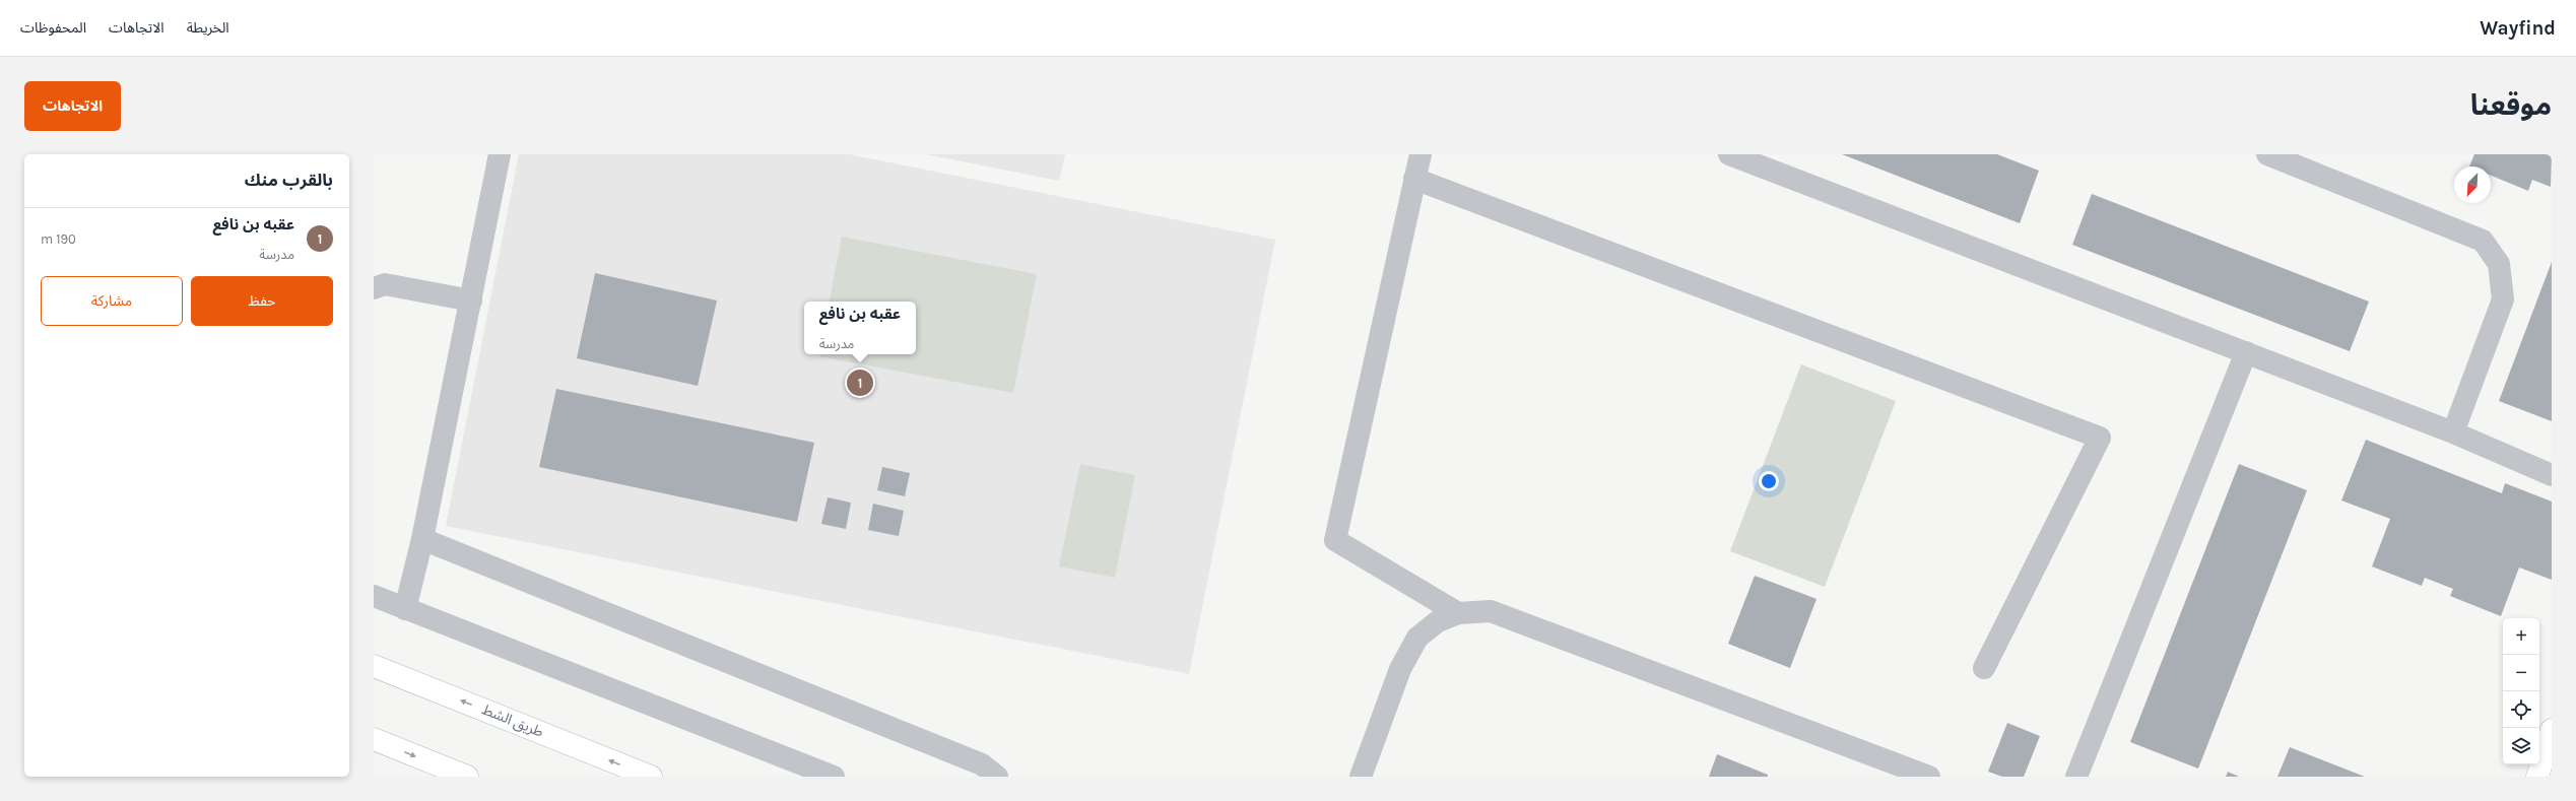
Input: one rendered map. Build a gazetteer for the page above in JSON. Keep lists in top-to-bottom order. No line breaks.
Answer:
{"streets":{"main road":["طريق الشط"]},"north":"bottom left","page":{"header":"Wayfind","nav":["الخريطة","الاتجاهات","المحفوظات"],"title":"موقعنا","buttons":["الاتجاهات",["حفظ","مشاركة"]],"heading":"بالقرب منك","list":[{"mark":"1","name":"عقبه بن نافع","note":"مدرسة","value":"190 m"}],"popup":["عقبه بن نافع","مدرسة"],"pins":"1","map_buttons":["+","−"]}}
